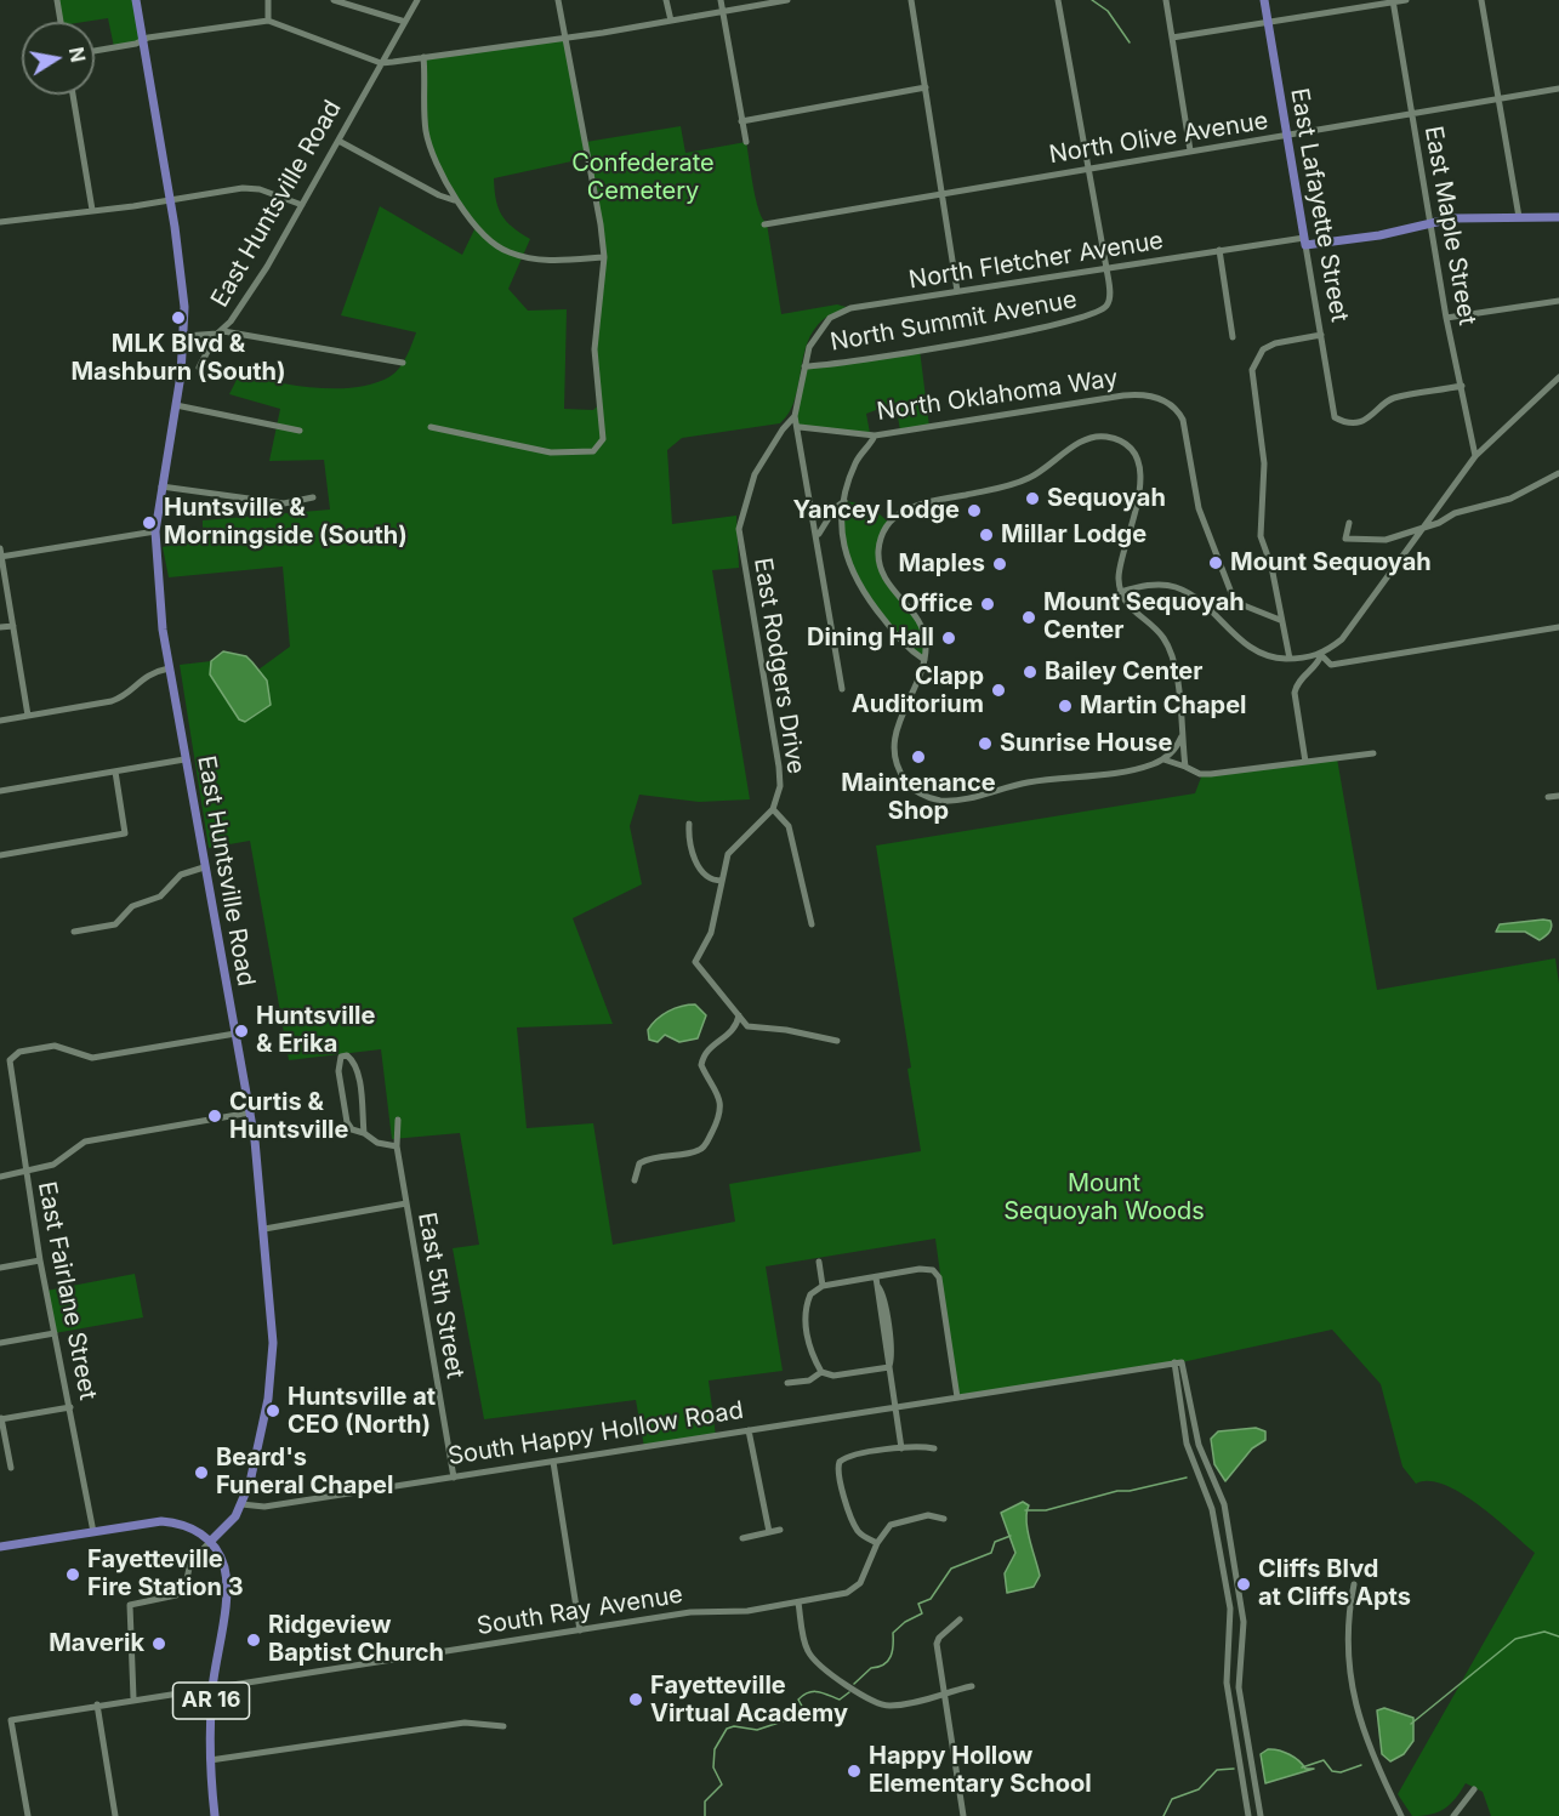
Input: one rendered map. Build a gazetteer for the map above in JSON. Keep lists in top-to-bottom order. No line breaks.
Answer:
{"streets":{"main road":["East Huntsville Road","East Lafayette Street","AR 16"],"street":["North Olive Avenue","East Maple Street","North Fletcher Avenue","North Summit Avenue","North Oklahoma Way","East Rodgers Drive","East Fairlane Street","East 5th Street","South Happy Hollow Road","South Ray Avenue"]},"crossings":[["North Olive Avenue","East Lafayette Street"],["North Olive Avenue","East Maple Street"],["East Huntsville Road","East Fairlane Street"],["East Huntsville Road","South Happy Hollow Road"],["East Huntsville Road","AR 16"],["East Lafayette Street","East Maple Street"],["East Lafayette Street","North Fletcher Avenue"],["North Fletcher Avenue","North Summit Avenue"],["North Fletcher Avenue","East Rodgers Drive"],["North Summit Avenue","East Rodgers Drive"],["East 5th Street","South Happy Hollow Road"],["South Ray Avenue","AR 16"]],"parks":["Confederate Cemetery","Mount Sequoyah Woods"],"places":["MLK Blvd & Mashburn (South)","Sequoyah","Yancey Lodge","Huntsville & Morningside (South)","Millar Lodge","Mount Sequoyah","Maples","Office","Mount Sequoyah Center","Dining Hall","Bailey Center","Clapp Auditorium","Martin Chapel","Sunrise House","Maintenance Shop","Huntsville & Erika","Curtis & Huntsville","Huntsville at CEO (North)","Beard's Funeral Chapel","Fayetteville Fire Station 3","Cliffs Blvd at Cliffs Apts","Ridgeview Baptist Church","Maverik","Fayetteville Virtual Academy","Happy Hollow Elementary School"],"north":"right"}
